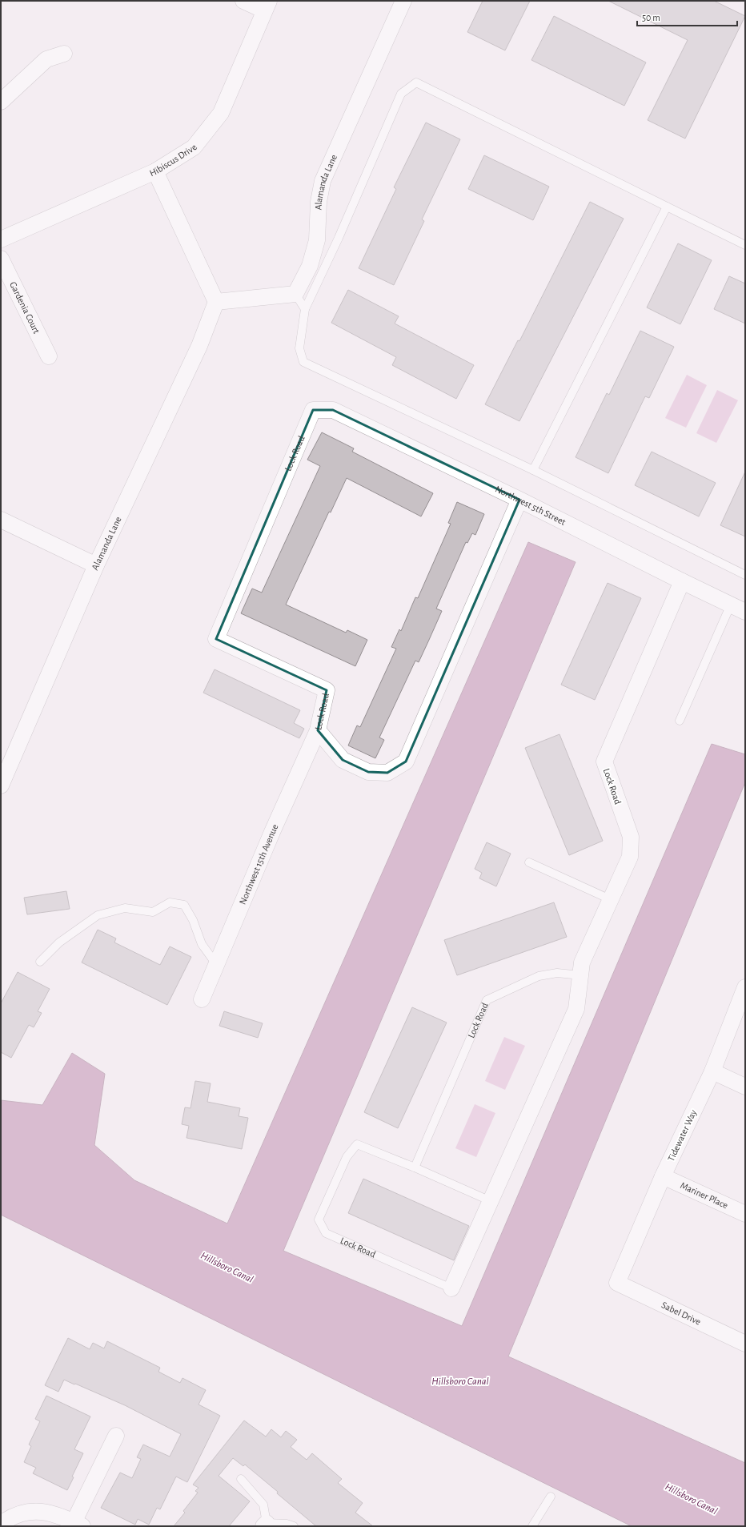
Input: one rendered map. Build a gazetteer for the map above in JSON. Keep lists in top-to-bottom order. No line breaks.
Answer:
{"streets":{"street":["Hibiscus Drive","Alamanda Lane","Gardenia Court","Lock Road","Northwest 5th Street","Northwest 15th Avenue","Tidewater Way","Mariner Place","Sabel Drive"]},"crossings":[["Lock Road","Northwest 5th Street"],["Lock Road","Northwest 15th Avenue"],["Tidewater Way","Mariner Place"],["Tidewater Way","Sabel Drive"]],"water":["Hillsboro Canal"],"scale_bar":"50 m"}
